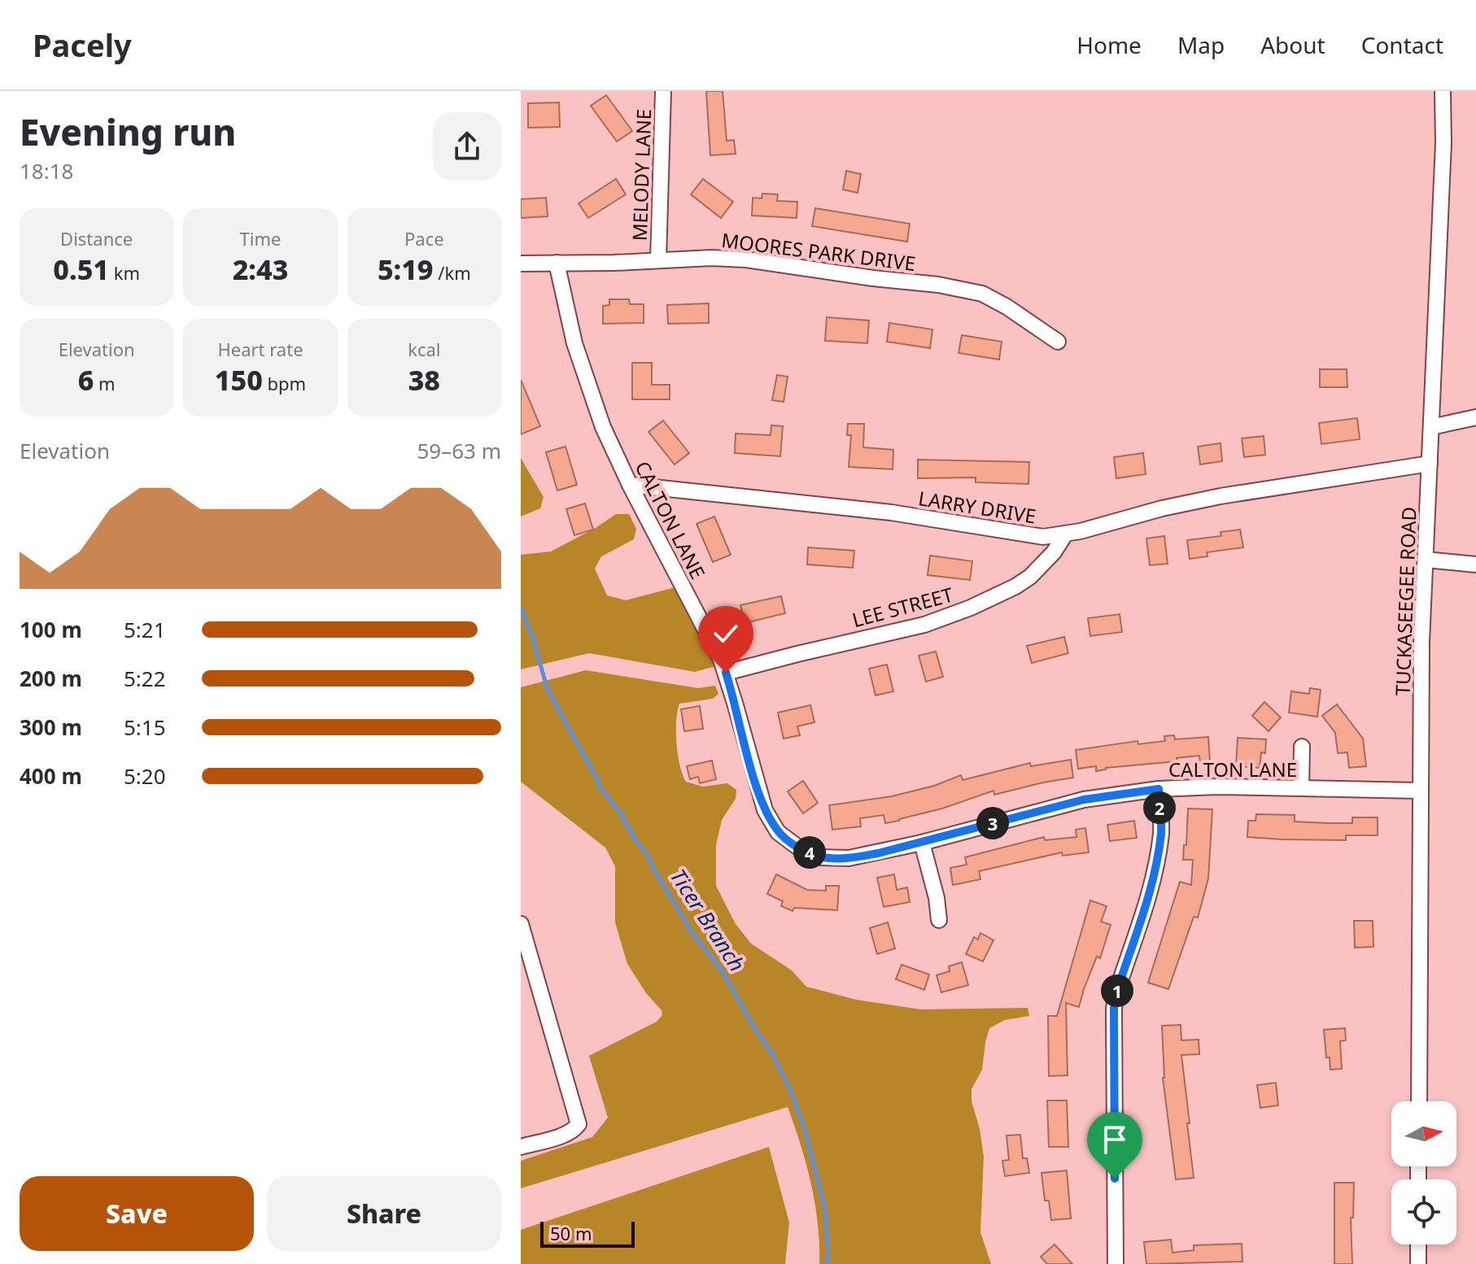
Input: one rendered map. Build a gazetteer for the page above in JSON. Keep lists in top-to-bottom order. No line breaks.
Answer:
{"streets":{"street":["MELODY LANE","MOORES PARK DRIVE","LARRY DRIVE","CALTON LANE","TUCKASEEGEE ROAD","LEE STREET"]},"crossings":[["MELODY LANE","MOORES PARK DRIVE"],["MOORES PARK DRIVE","CALTON LANE"],["LARRY DRIVE","CALTON LANE"],["LARRY DRIVE","TUCKASEEGEE ROAD"],["LARRY DRIVE","LEE STREET"],["CALTON LANE","TUCKASEEGEE ROAD"],["CALTON LANE","LEE STREET"]],"water":["Ticer Branch"],"scale_bar":"50 m","north":"right","page":{"header":"Pacely","nav":["Home","Map","About","Contact"],"heading":["Evening run","18:18"],"stats":[["Distance","0.51 km"],["Time","2:43"],["Pace","5:19 /km"],["Elevation","6 m"],["Heart rate","150 bpm"],["kcal","38"]],"chart":["Elevation","59–63 m"],"list":[{"name":"100 m","note":"5:21"},{"name":"200 m","note":"5:22"},{"name":"300 m","note":"5:15"},{"name":"400 m","note":"5:20"}],"pins":["2","3","4","1"],"buttons":["Save","Share"],"scale":"50 m"}}
